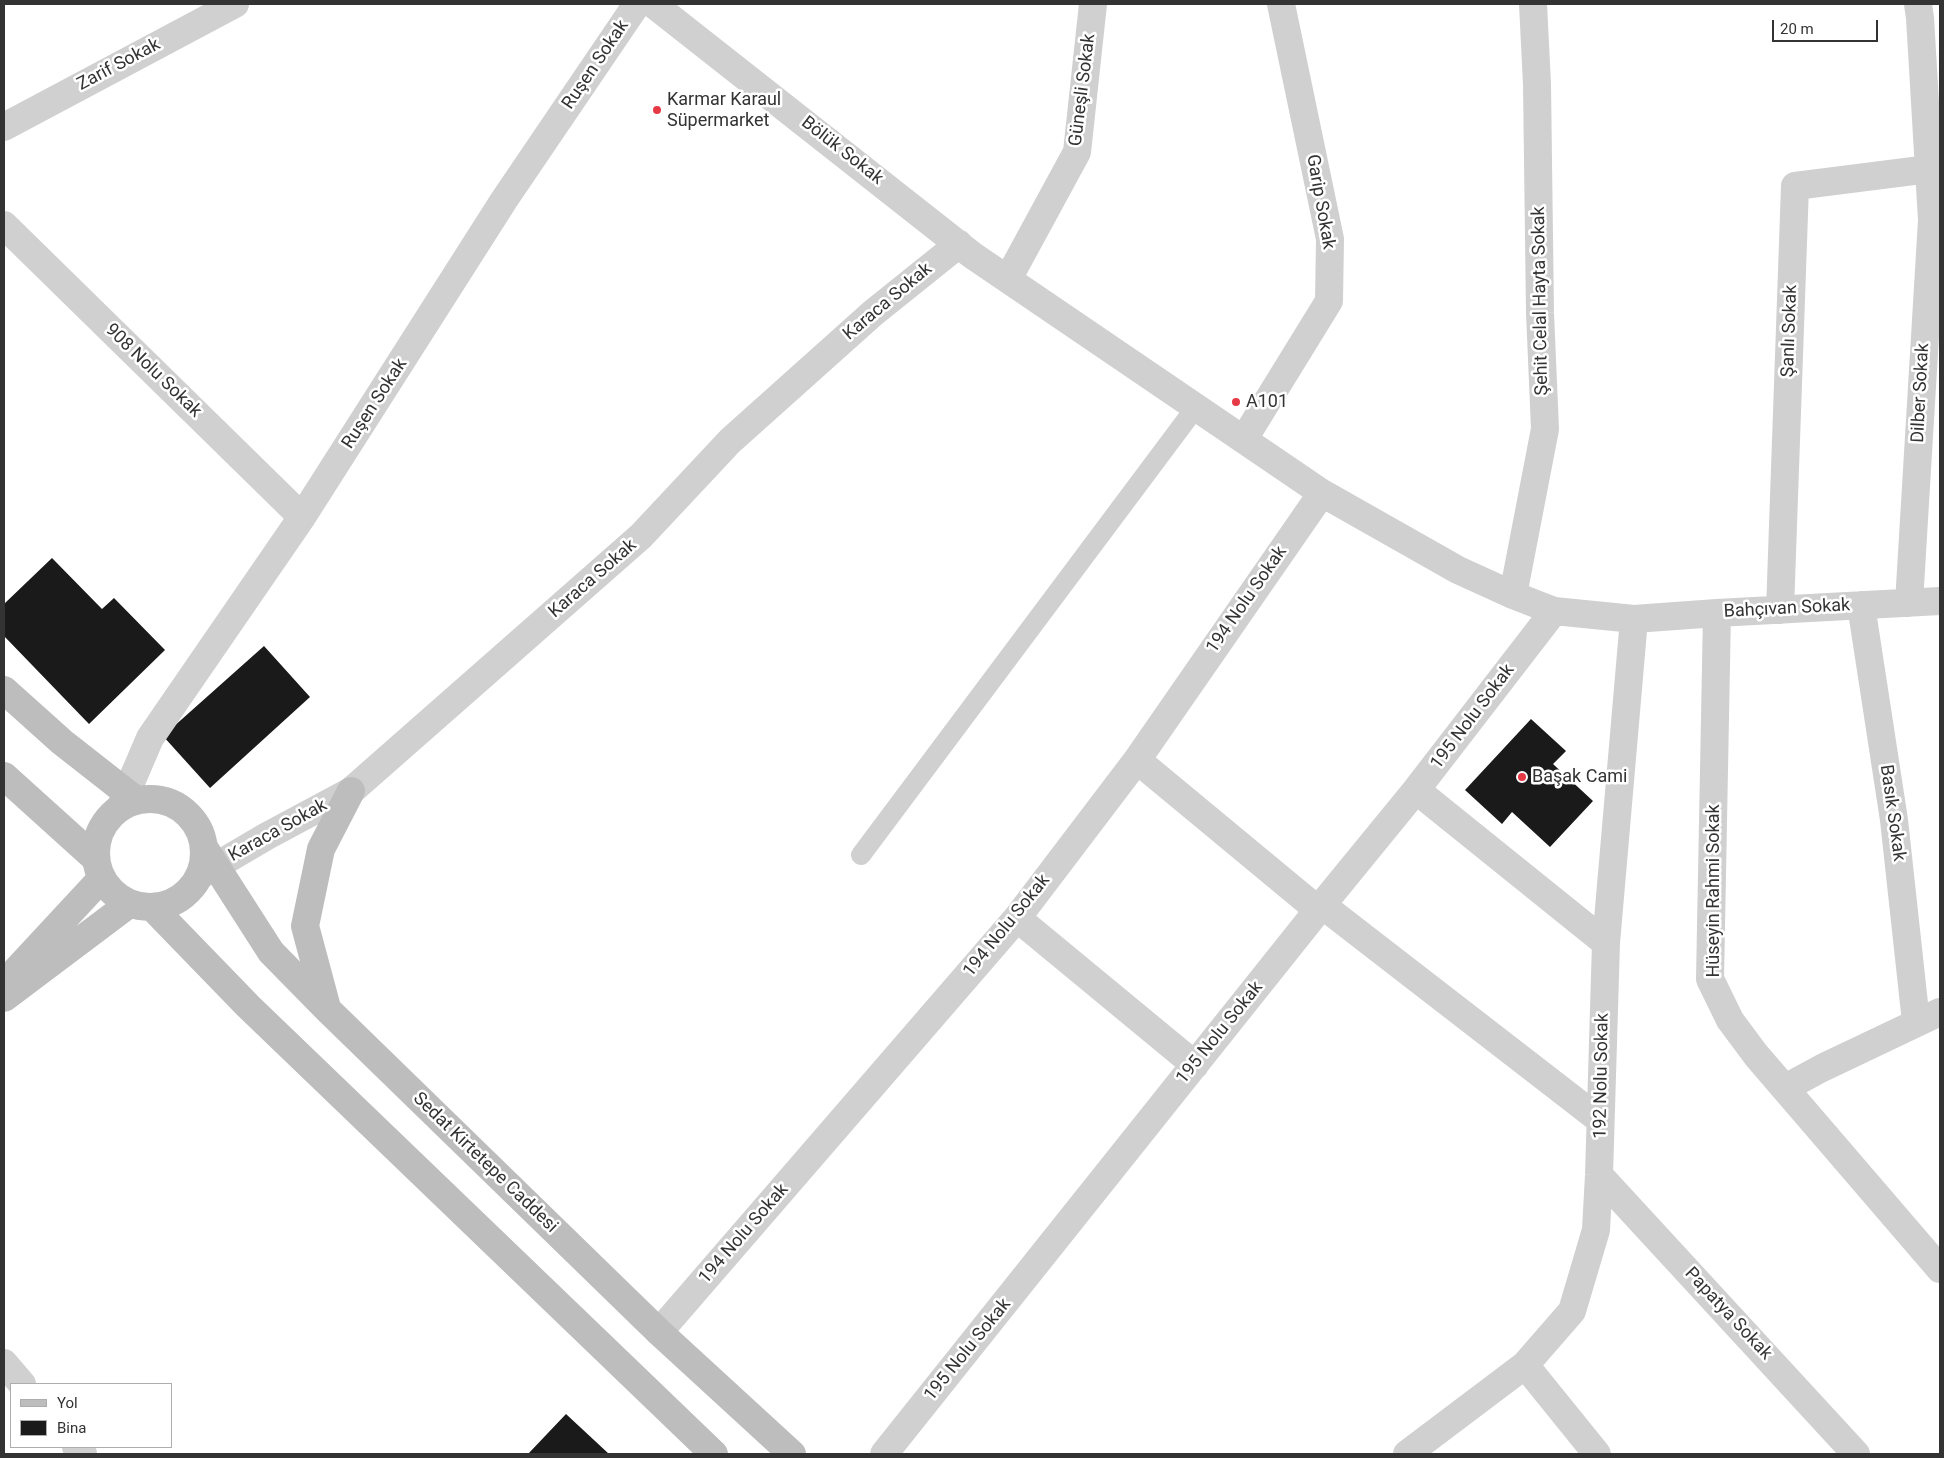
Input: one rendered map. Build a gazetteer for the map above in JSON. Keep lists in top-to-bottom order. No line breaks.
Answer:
{"streets":{"main road":["Sedat Kirtetepe Caddesi"],"street":["Zarif Sokak","Ruşen Sokak","Güneşli Sokak","Bölük Sokak","Garip Sokak","Şehit Celal Hayta Sokak","Karaca Sokak","Şanlı Sokak","908 Nolu Sokak","Dilber Sokak","194 Nolu Sokak","Bahçıvan Sokak","195 Nolu Sokak","Basık Sokak","Hüseyin Rahmi Sokak","192 Nolu Sokak","Papatya Sokak"]},"crossings":[["Ruşen Sokak","Karaca Sokak"],["Ruşen Sokak","908 Nolu Sokak"],["Ruşen Sokak","Sedat Kirtetepe Caddesi"],["Güneşli Sokak","Bölük Sokak"],["Bölük Sokak","Garip Sokak"],["Bölük Sokak","Karaca Sokak"],["Bölük Sokak","194 Nolu Sokak"],["Bölük Sokak","Bahçıvan Sokak"],["Şehit Celal Hayta Sokak","Bahçıvan Sokak"],["Karaca Sokak","Sedat Kirtetepe Caddesi"],["Şanlı Sokak","Dilber Sokak"],["Şanlı Sokak","Bahçıvan Sokak"],["Dilber Sokak","Bahçıvan Sokak"],["194 Nolu Sokak","Bahçıvan Sokak"],["194 Nolu Sokak","Sedat Kirtetepe Caddesi"],["Bahçıvan Sokak","195 Nolu Sokak"],["Bahçıvan Sokak","Basık Sokak"],["Bahçıvan Sokak","Hüseyin Rahmi Sokak"],["Bahçıvan Sokak","192 Nolu Sokak"],["192 Nolu Sokak","Papatya Sokak"]],"places":["Karmar Karaul Süpermarket","A101","Başak Cami"],"legend":["Yol","Bina"],"scale_bar":"20 m"}
